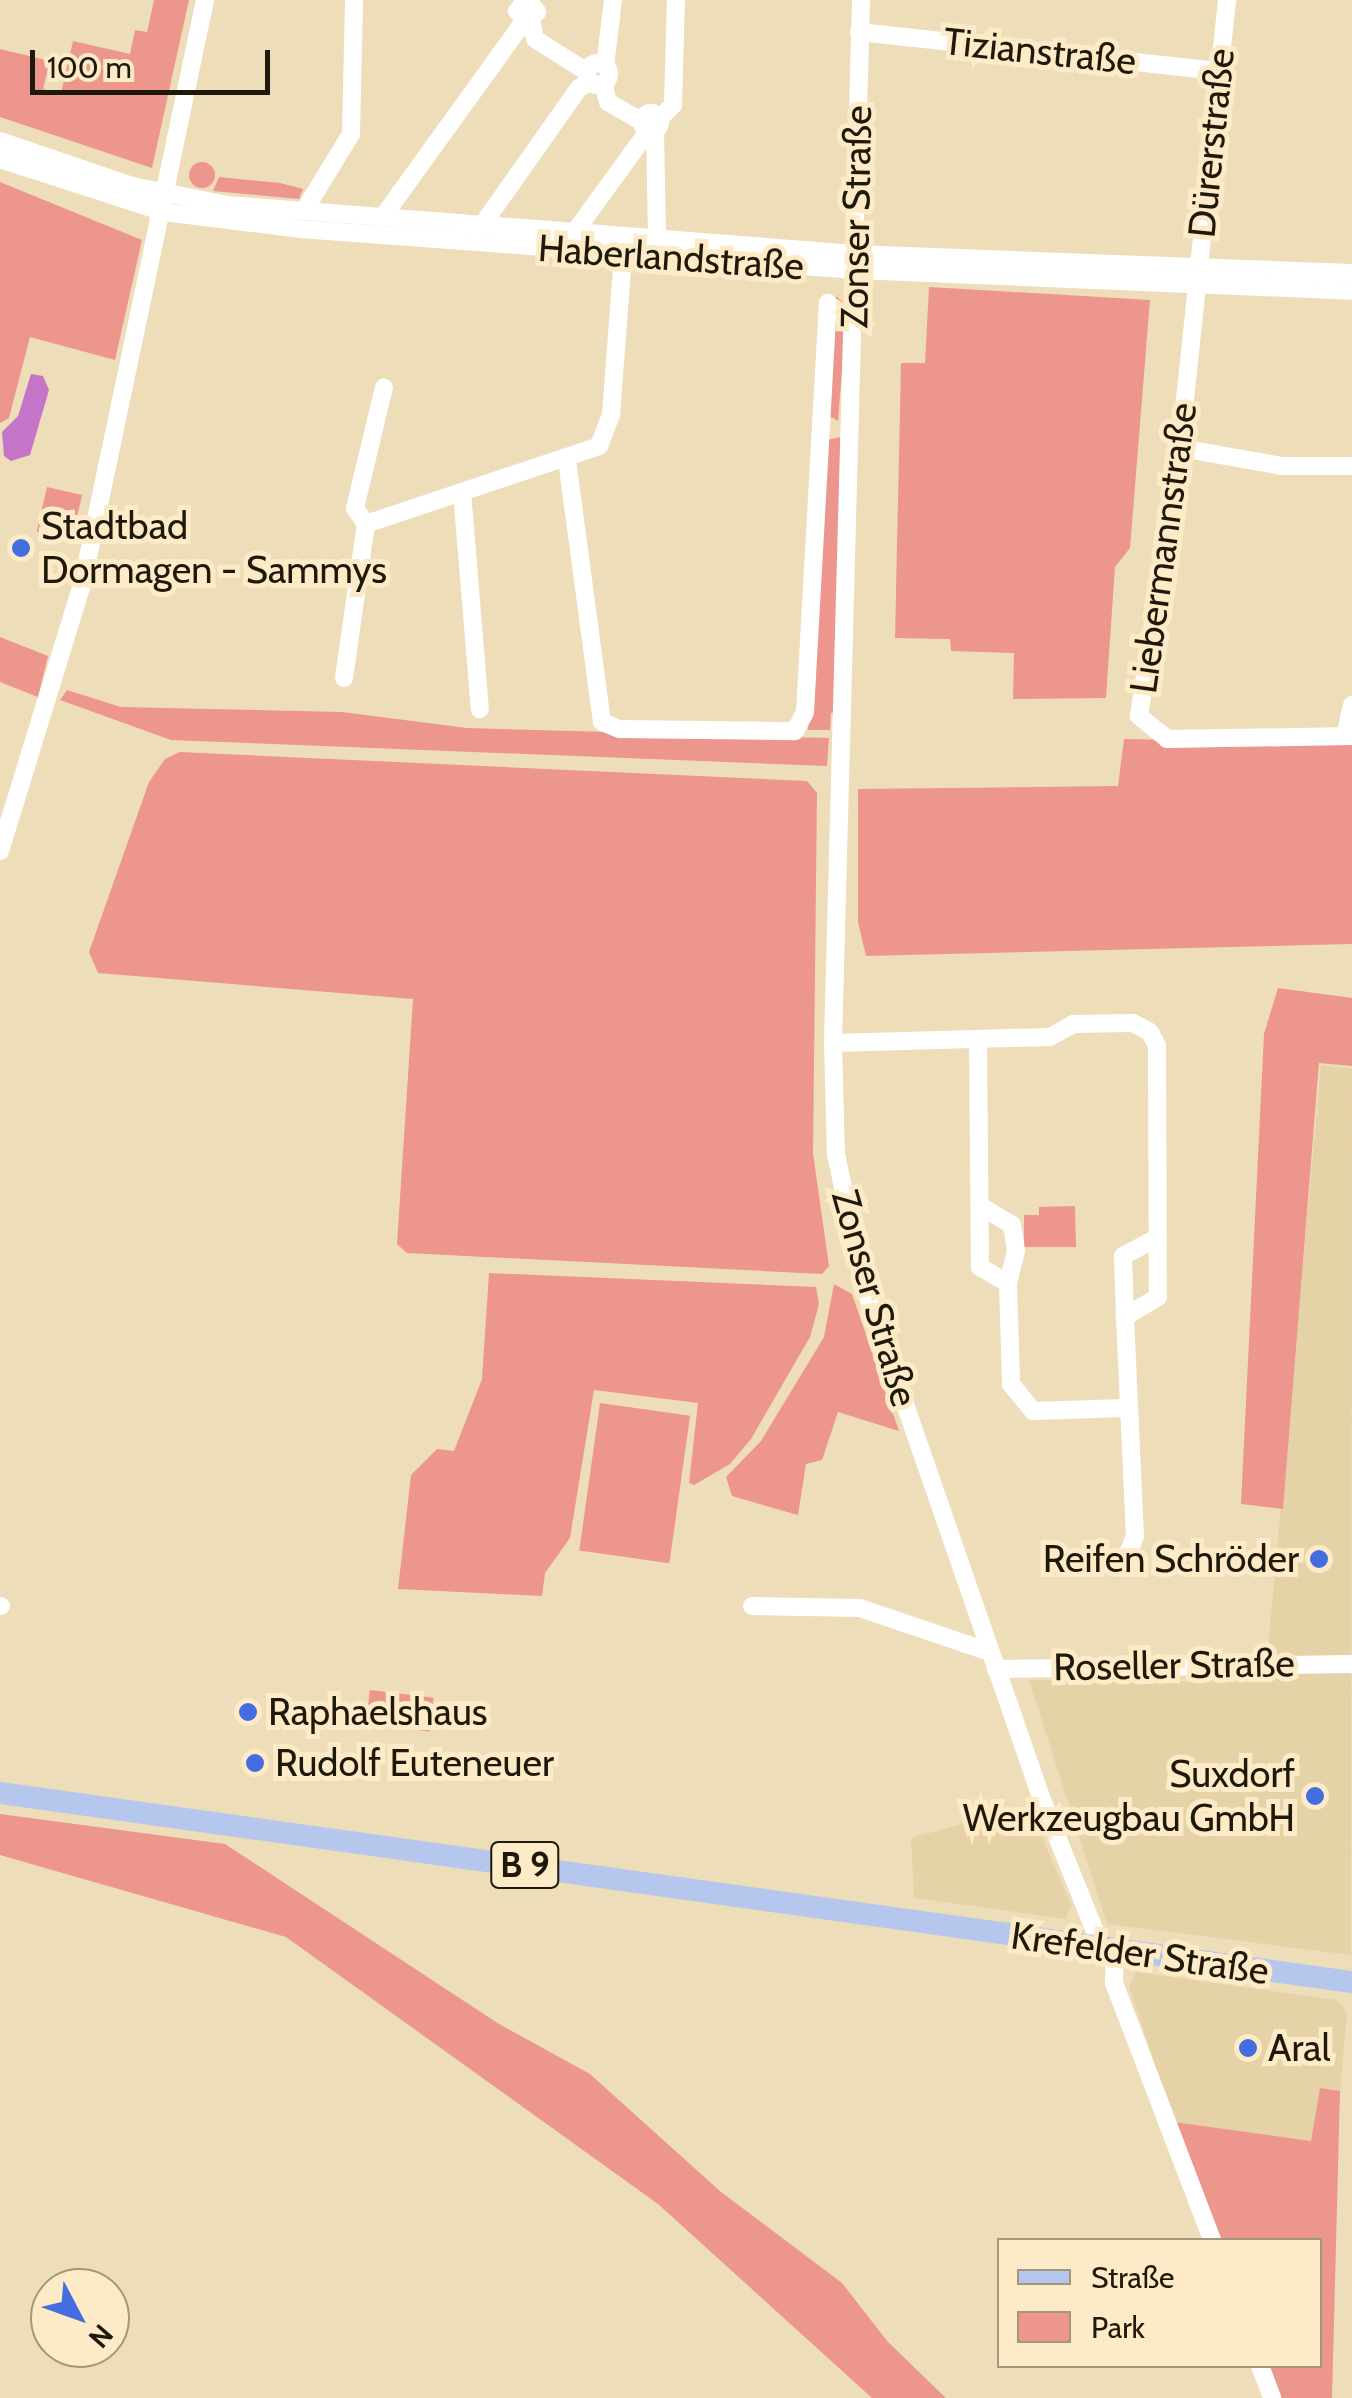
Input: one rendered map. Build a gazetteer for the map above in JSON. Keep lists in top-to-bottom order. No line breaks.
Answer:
{"streets":{"main road":["B 9","Krefelder Straße"],"street":["Tizianstraße","Dürerstraße","Zonser Straße","Haberlandstraße","Liebermannstraße","Roseller Straße"]},"crossings":[["Tizianstraße","Dürerstraße"],["Tizianstraße","Zonser Straße"],["Dürerstraße","Haberlandstraße"],["Dürerstraße","Liebermannstraße"],["Zonser Straße","Haberlandstraße"],["Zonser Straße","Roseller Straße"],["Zonser Straße","Krefelder Straße"],["Haberlandstraße","Liebermannstraße"]],"places":["Stadtbad Dormagen - Sammys","Reifen Schröder","Raphaelshaus","Rudolf Euteneuer","Suxdorf Werkzeugbau GmbH","Aral"],"legend":["Straße","Park"],"scale_bar":"100 m","north":"bottom right"}
